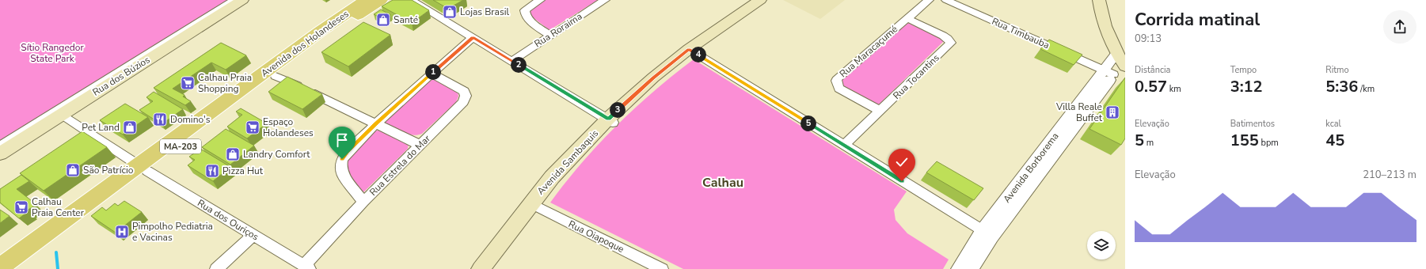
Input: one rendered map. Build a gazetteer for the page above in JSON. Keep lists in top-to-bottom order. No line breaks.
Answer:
{"streets":{"main road":["Avenida dos Holandeses","Rua dos Búzios","MA-203","Avenida Sambaquis"],"street":["Rua Roraima","Rua Timbauba","Rua Maracaçumé","Rua Tocantins","Rua Estrela do Mar","Avenida Borborema","Rua dos Ouriços","Rua Oiapoque"]},"crossings":[["Rua Timbauba","Avenida Borborema"],["Avenida dos Holandeses","Rua dos Ouriços"],["Rua Maracaçumé","Rua Tocantins"],["Rua dos Búzios","Rua dos Ouriços"],["Avenida Sambaquis","Rua Oiapoque"],["Rua Estrela do Mar","Rua dos Ouriços"]],"districts":["Calhau"],"parks":["Sítio Rangedor State Park"],"places":{"shop":["Lojas Brasil","Santé","Pet Land","Landry Comfort","São Patrício"],"supermarket":["Calhau Praia Shopping","Espaço Holandeses","Calhau Praia Center"],"building":["Villa Reale Buffet"],"restaurant":["Domino's","Pizza Hut"],"hospital":["Pimpolho Pediatria e Vacinas"]},"page":{"heading":["Corrida matinal","09:13"],"pins":["4","2","1","3","5"],"stats":[["Distância","0.57 km"],["Tempo","3:12"],["Ritmo","5:36 /km"],["Elevação","5 m"],["Batimentos","155 bpm"],["kcal","45"]],"chart":["Elevação","210–213 m"]}}
